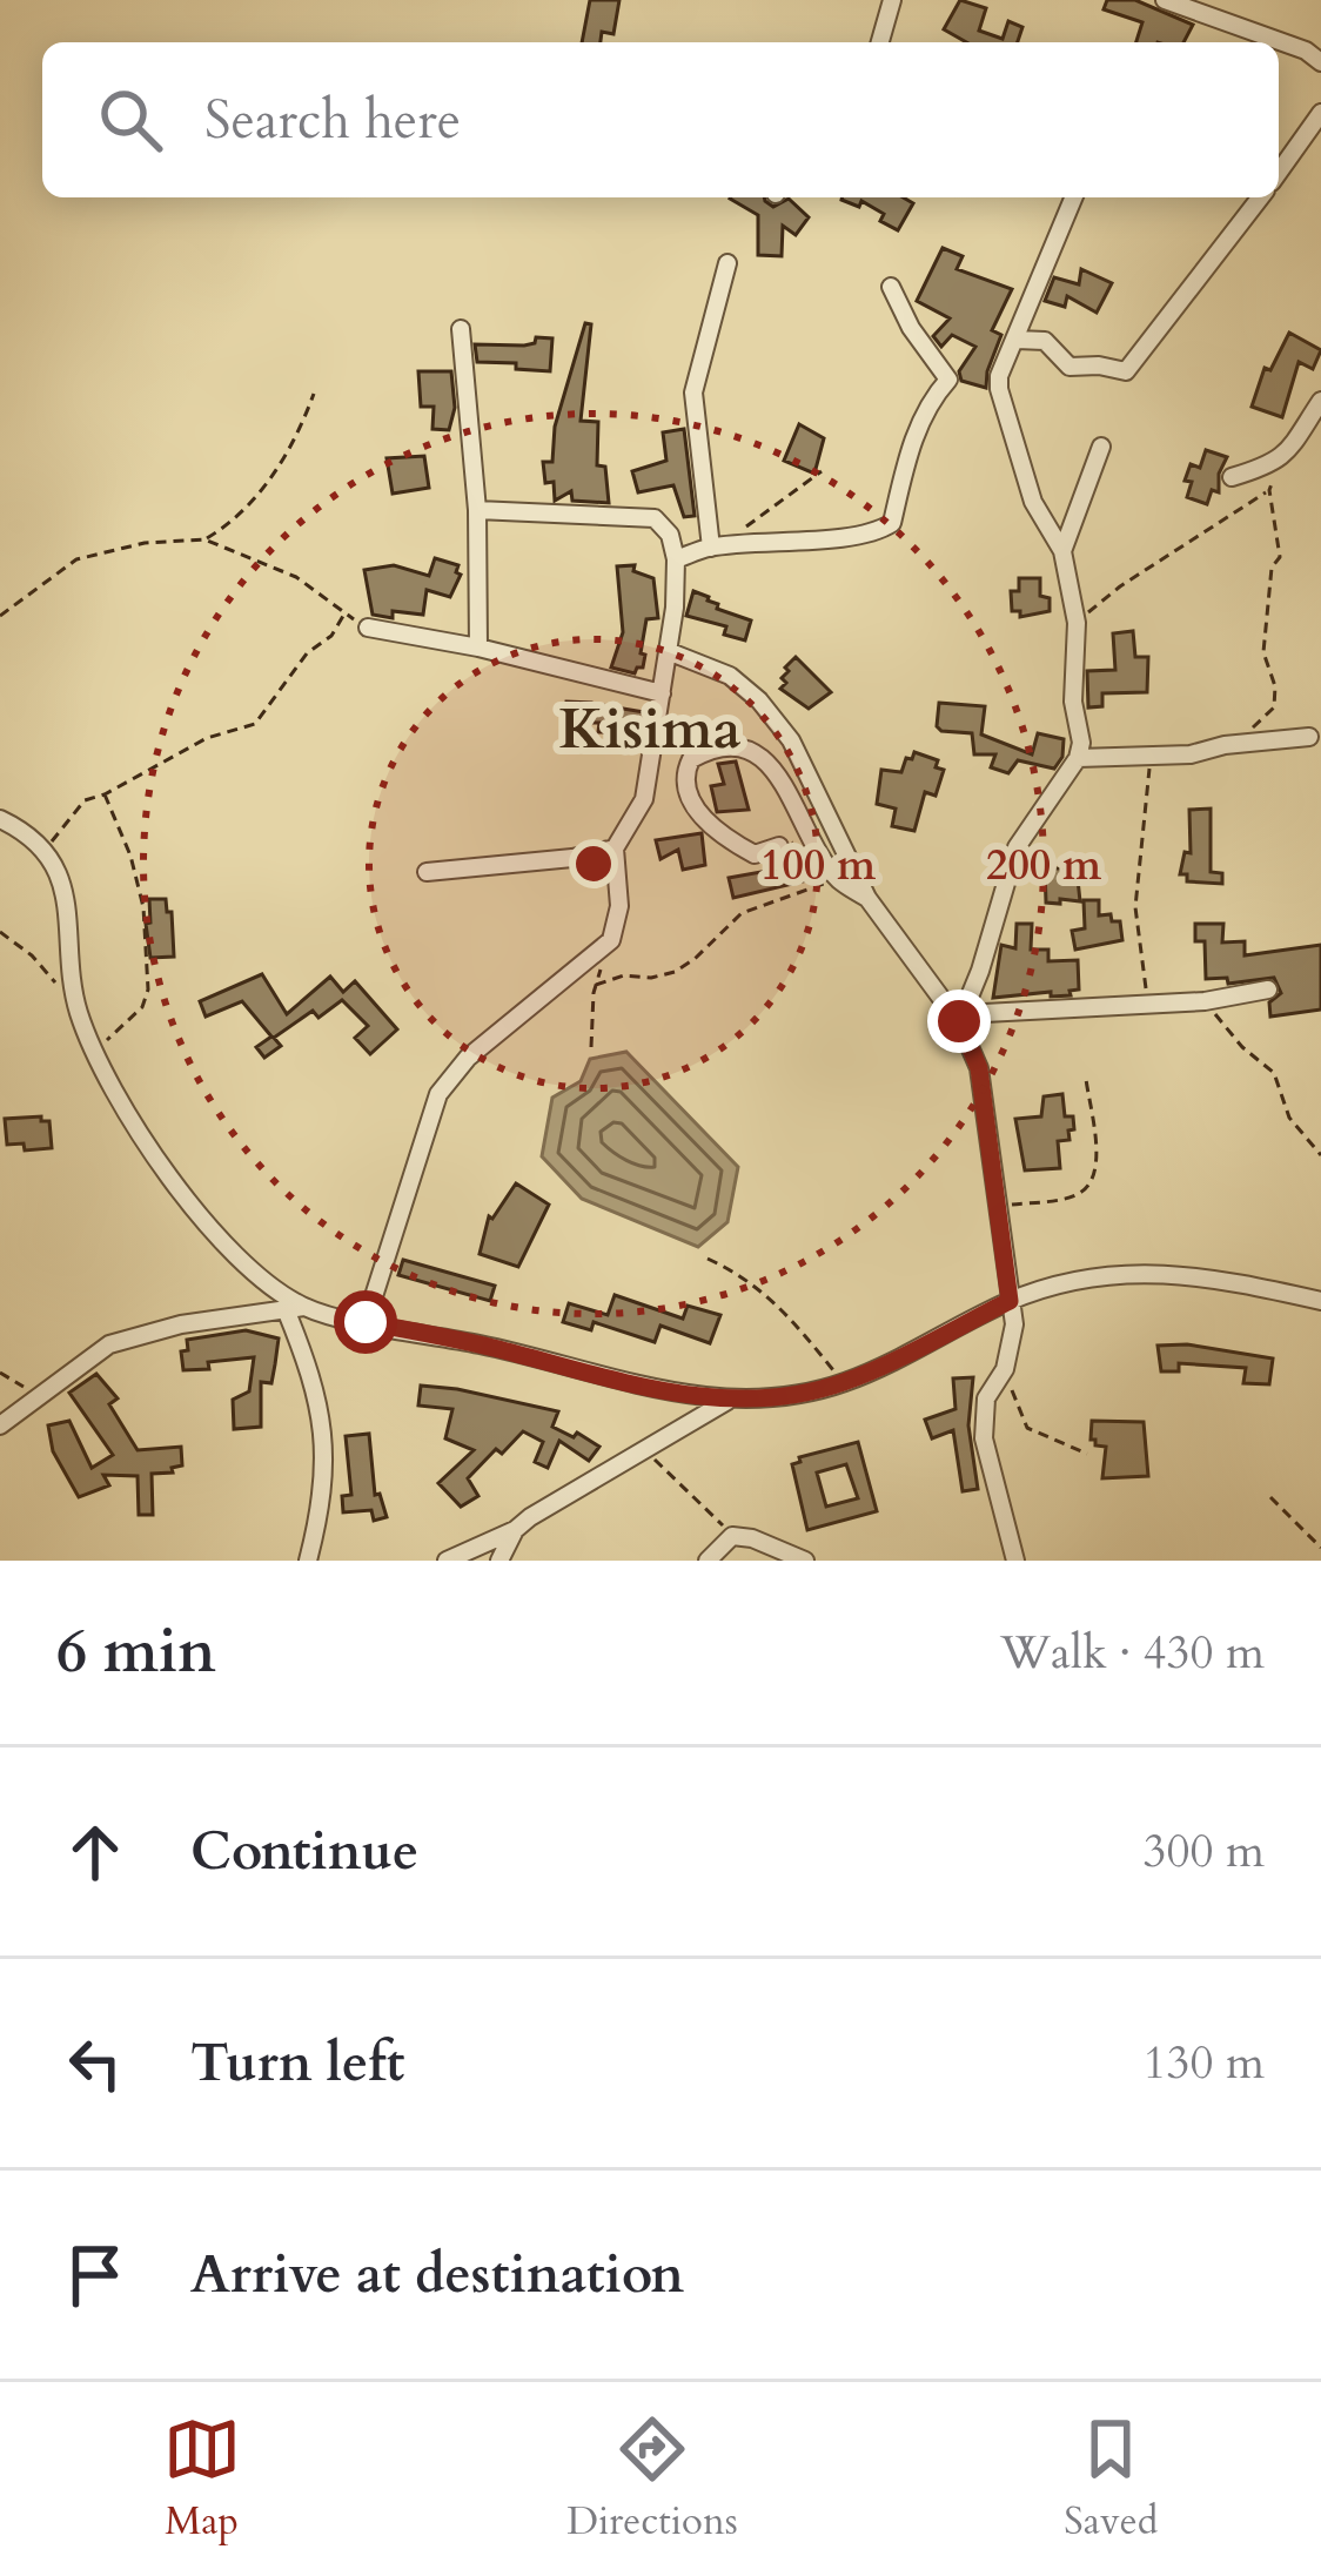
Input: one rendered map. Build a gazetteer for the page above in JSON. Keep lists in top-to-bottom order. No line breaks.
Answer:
{"districts":["Kisima"],"page":{"search":"Search here","heading":["6 min","Walk · 430 m"],"list":[["Continue","300 m"],["Turn left","130 m"],"Arrive at destination"],"nav":["Map","Directions","Saved"]},"rings":["100 m","200 m"]}
